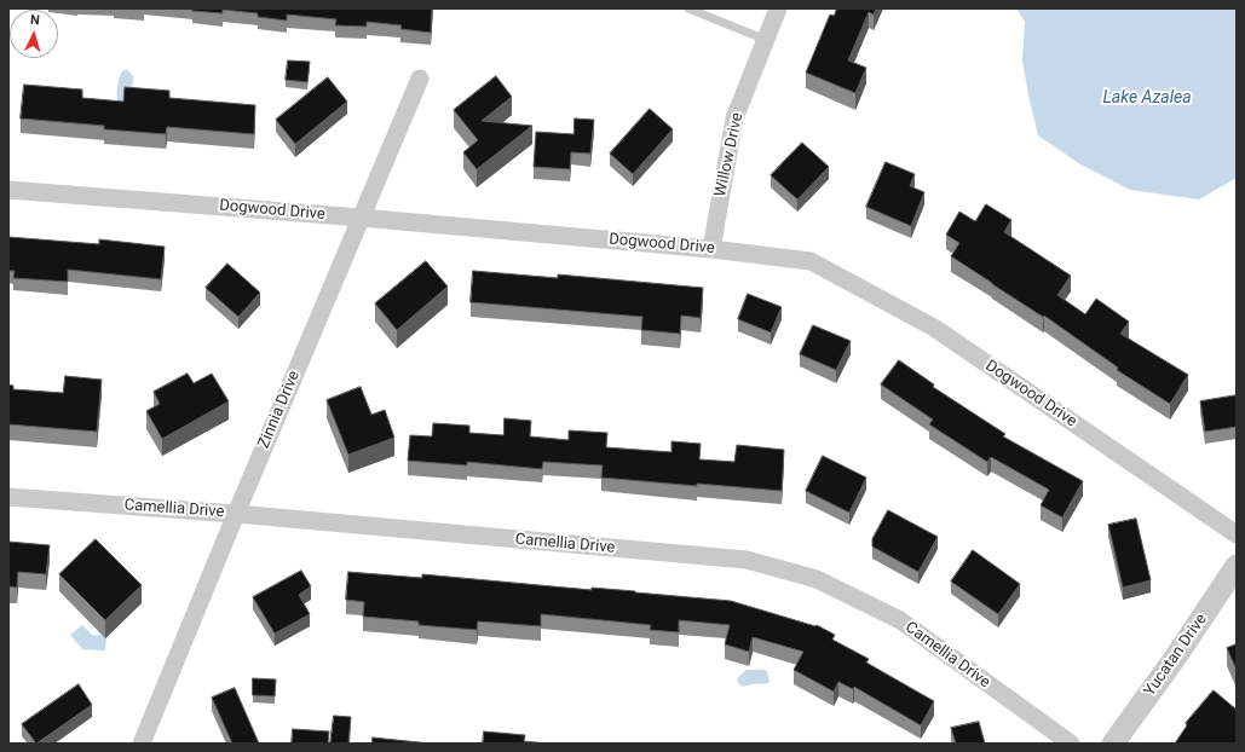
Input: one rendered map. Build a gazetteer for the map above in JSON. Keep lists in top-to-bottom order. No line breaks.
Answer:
{"streets":{"street":["Willow Drive","Dogwood Drive","Zinnia Drive","Camellia Drive","Yucatan Drive"]},"crossings":[["Willow Drive","Dogwood Drive"],["Dogwood Drive","Zinnia Drive"],["Zinnia Drive","Camellia Drive"]],"water":["Lake Azalea"],"north":"top"}
